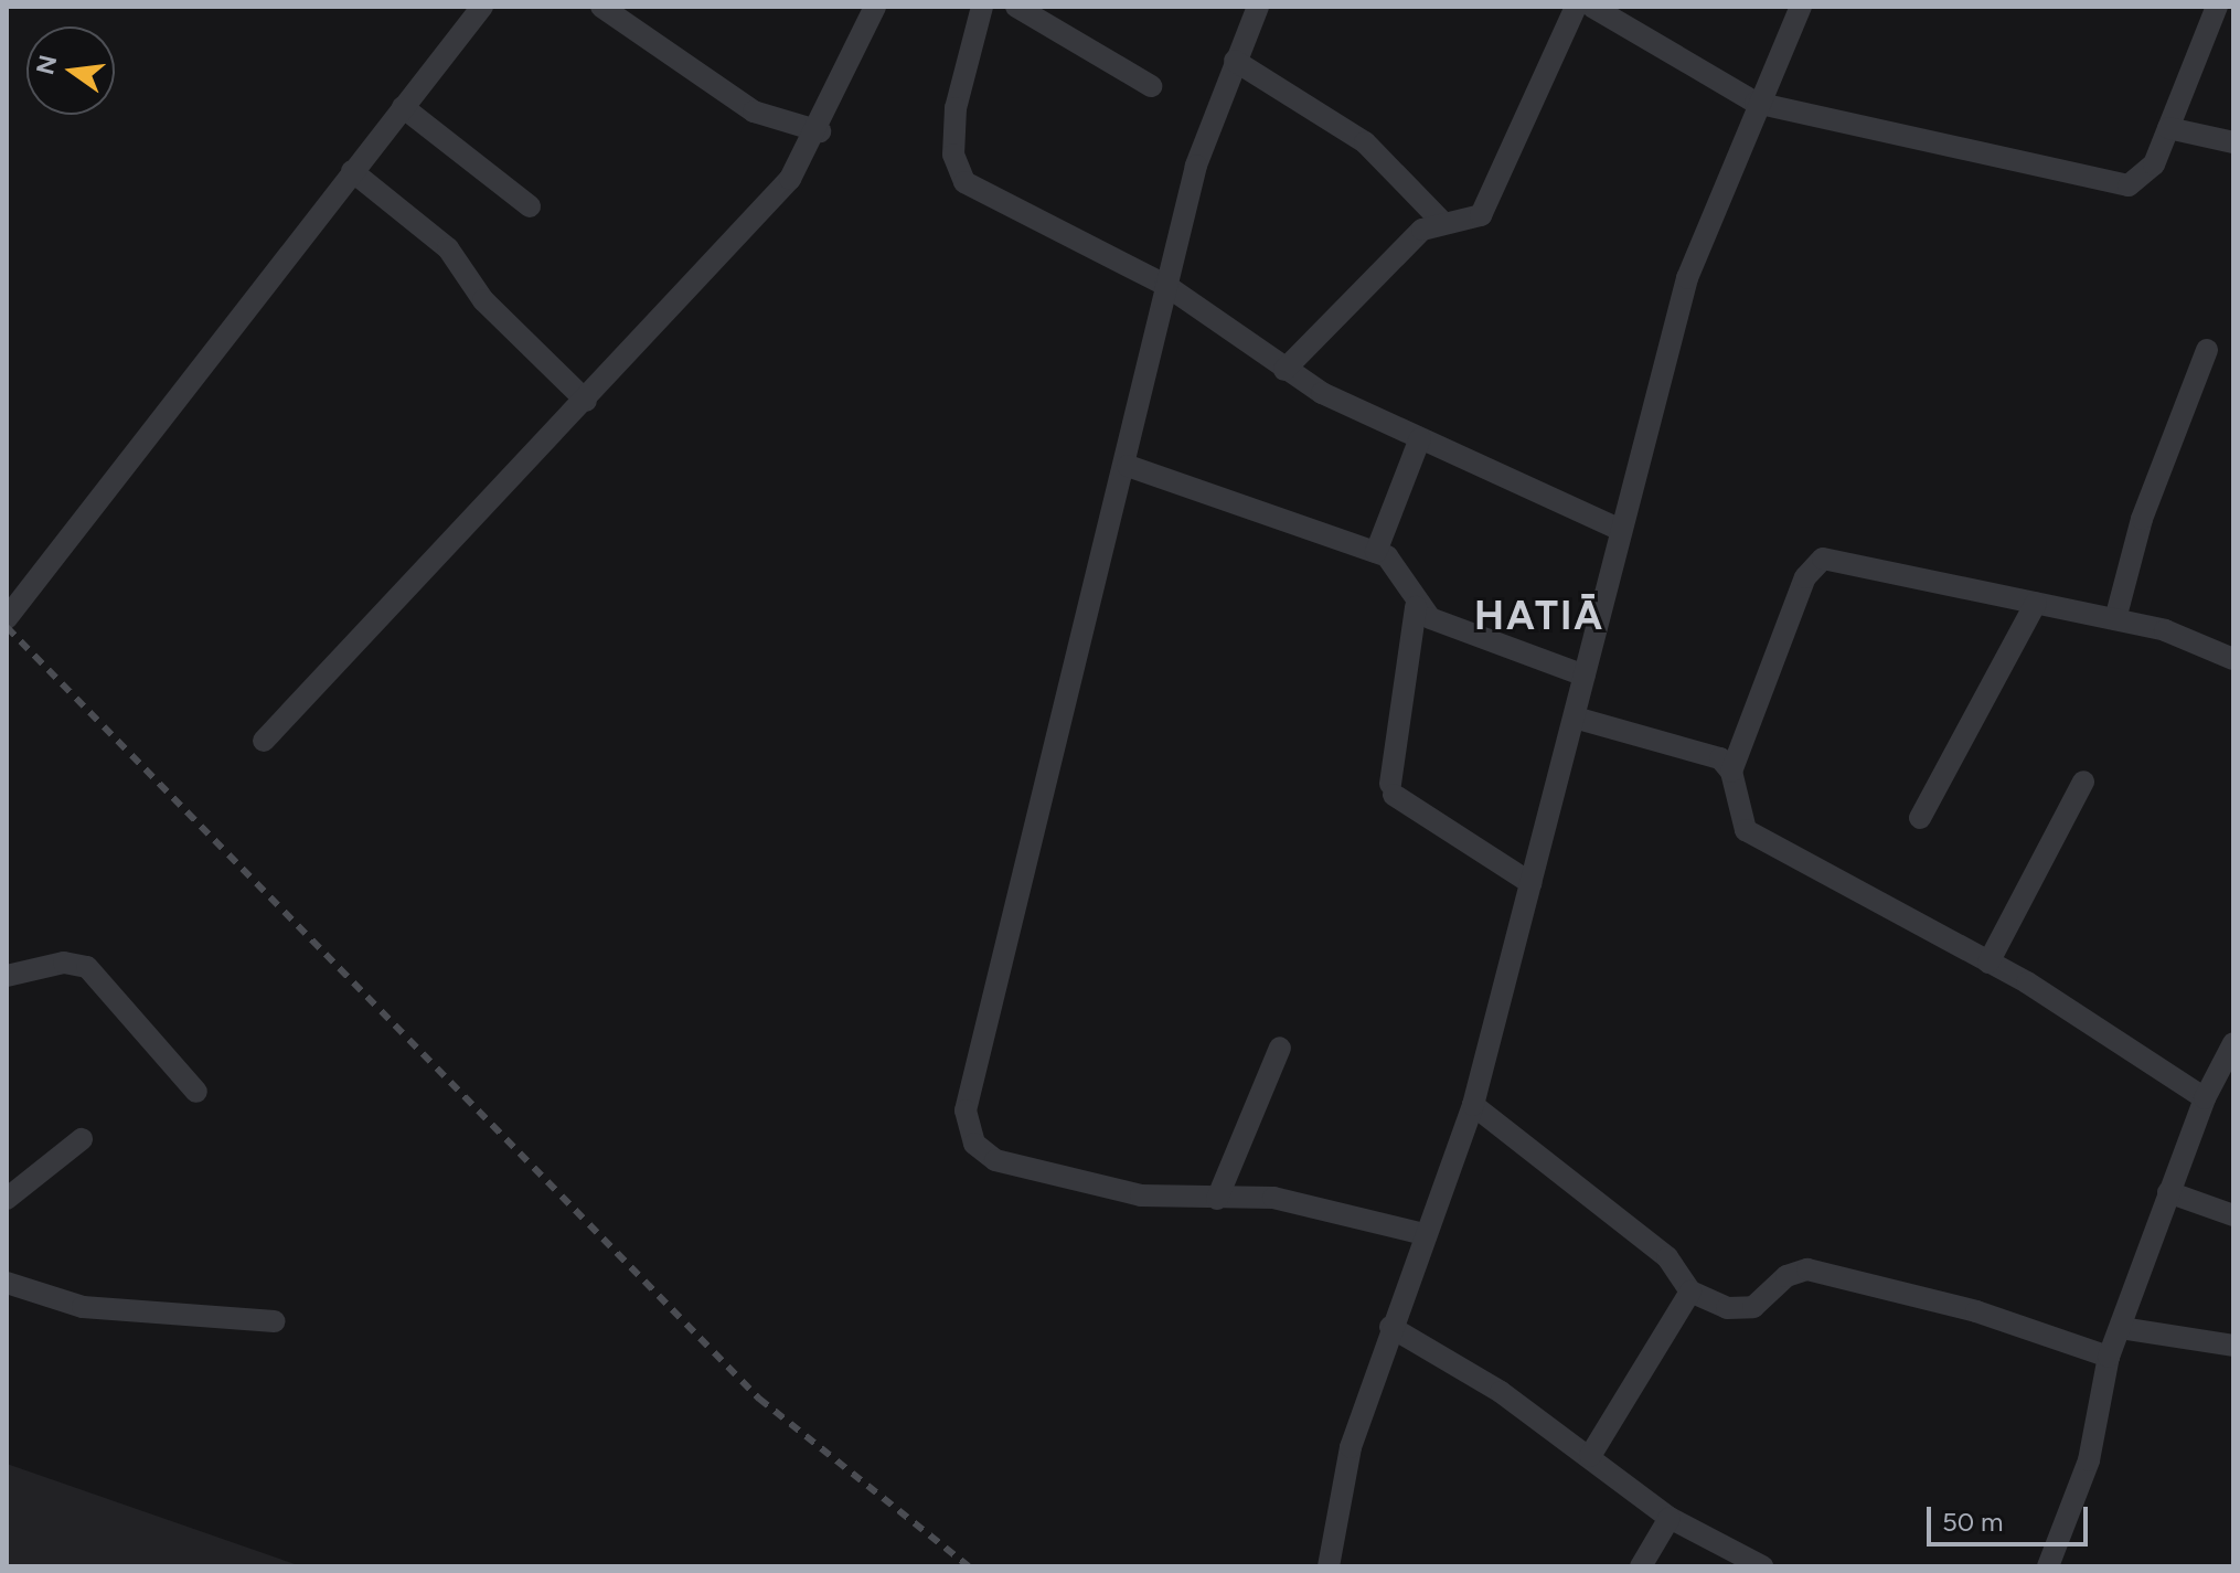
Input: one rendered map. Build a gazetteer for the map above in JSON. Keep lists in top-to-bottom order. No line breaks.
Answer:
{"districts":["HATIĀ"],"scale_bar":"50 m","north":"left"}
